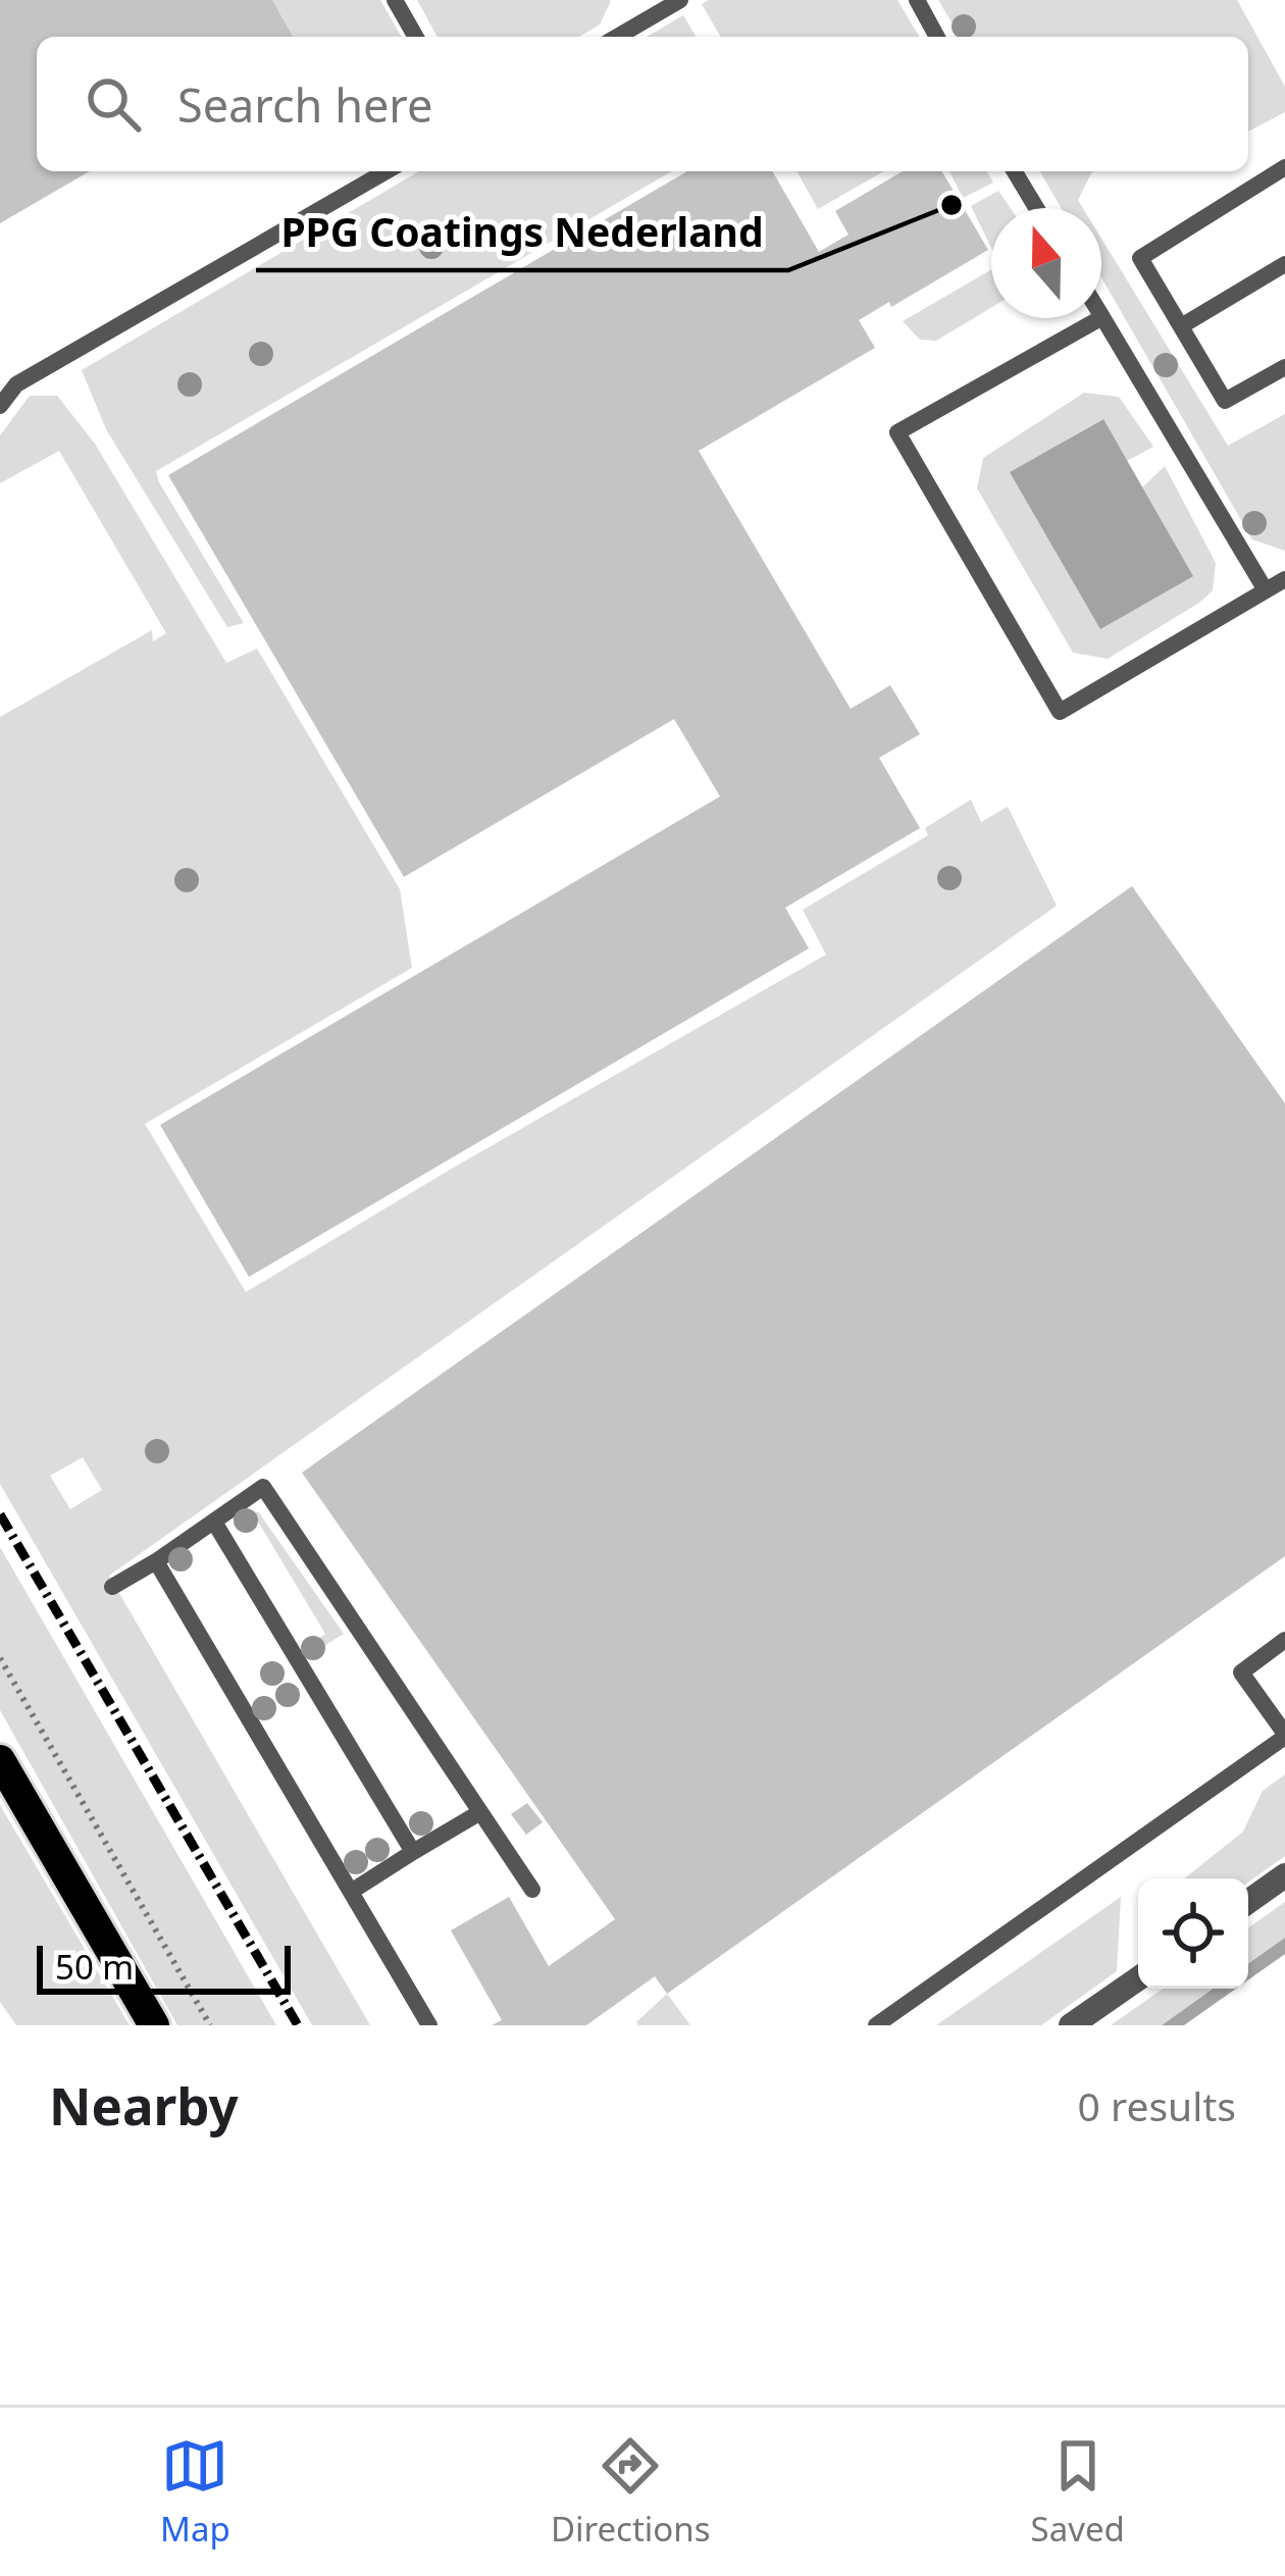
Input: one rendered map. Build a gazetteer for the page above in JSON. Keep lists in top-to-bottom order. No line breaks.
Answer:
{"places":["PPG Coatings Nederland"],"scale_bar":"50 m","north":"top","page":{"search":"Search here","scale":"50 m","heading":["Nearby","0 results"],"nav":["Map","Directions","Saved"]}}
